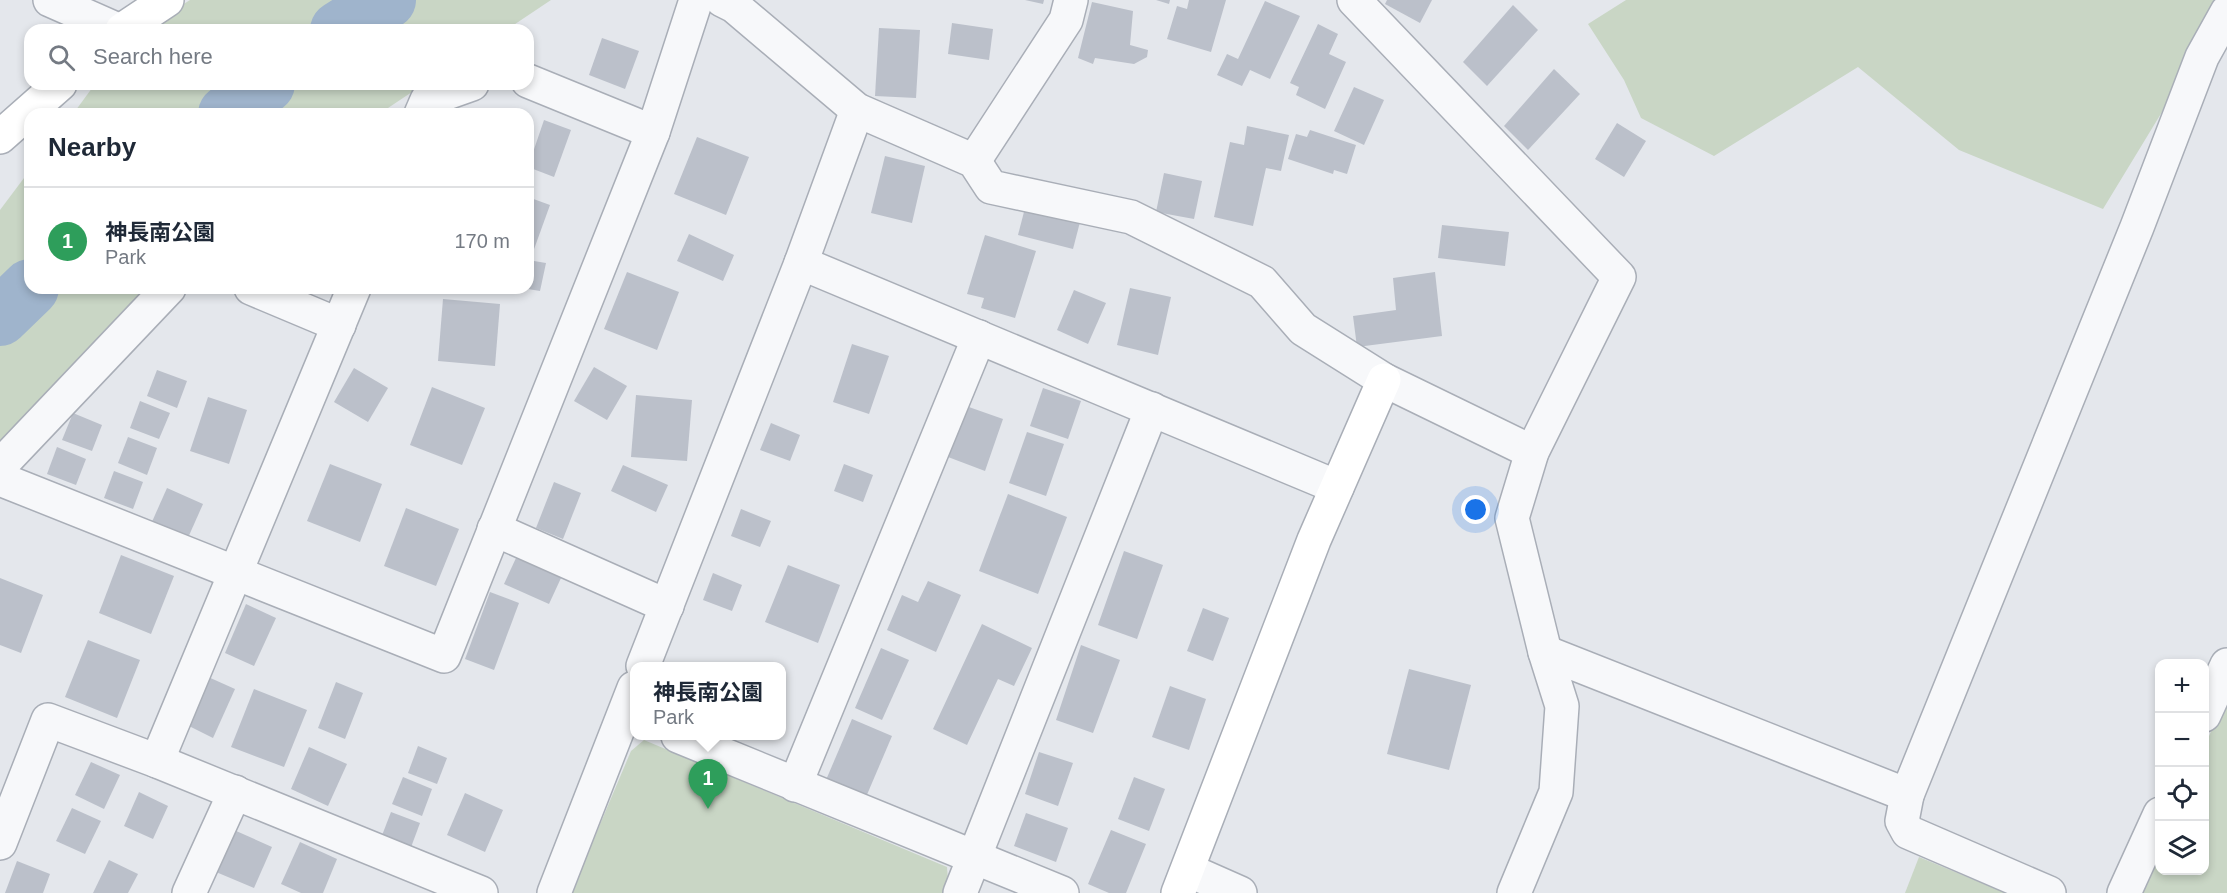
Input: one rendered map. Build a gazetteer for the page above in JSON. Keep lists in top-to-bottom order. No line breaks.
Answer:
{"page":{"search":"Search here","heading":"Nearby","list":[{"mark":"1","name":"神長南公園","note":"Park","value":"170 m"}],"map_buttons":["+","−"],"popup":["神長南公園","Park"],"pins":"1"}}
